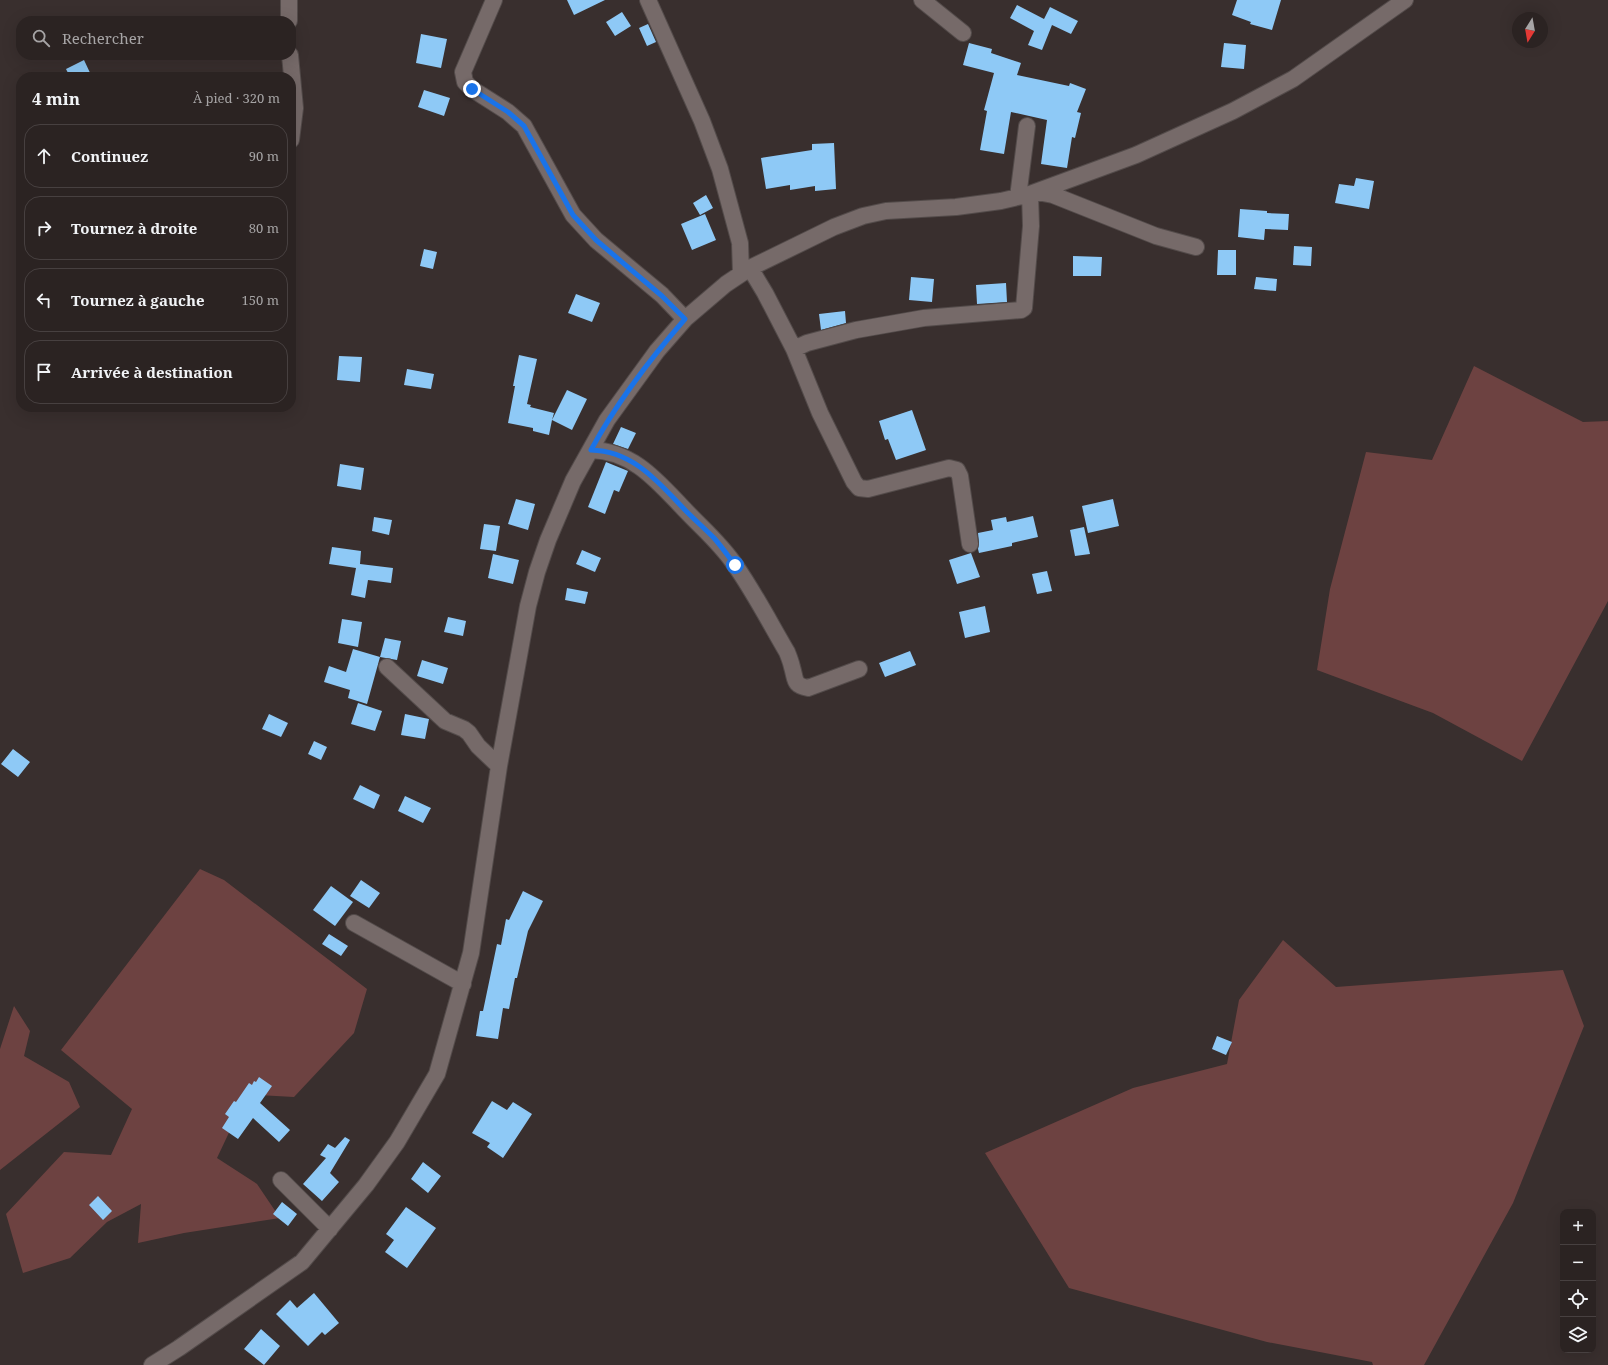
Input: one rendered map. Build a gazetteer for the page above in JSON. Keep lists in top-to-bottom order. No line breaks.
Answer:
{"north":"bottom","page":{"search":"Rechercher","heading":["4 min","À pied · 320 m"],"list":[["Continuez","90 m"],["Tournez à droite","80 m"],["Tournez à gauche","150 m"],"Arrivée à destination"],"map_buttons":["+","−"]}}
